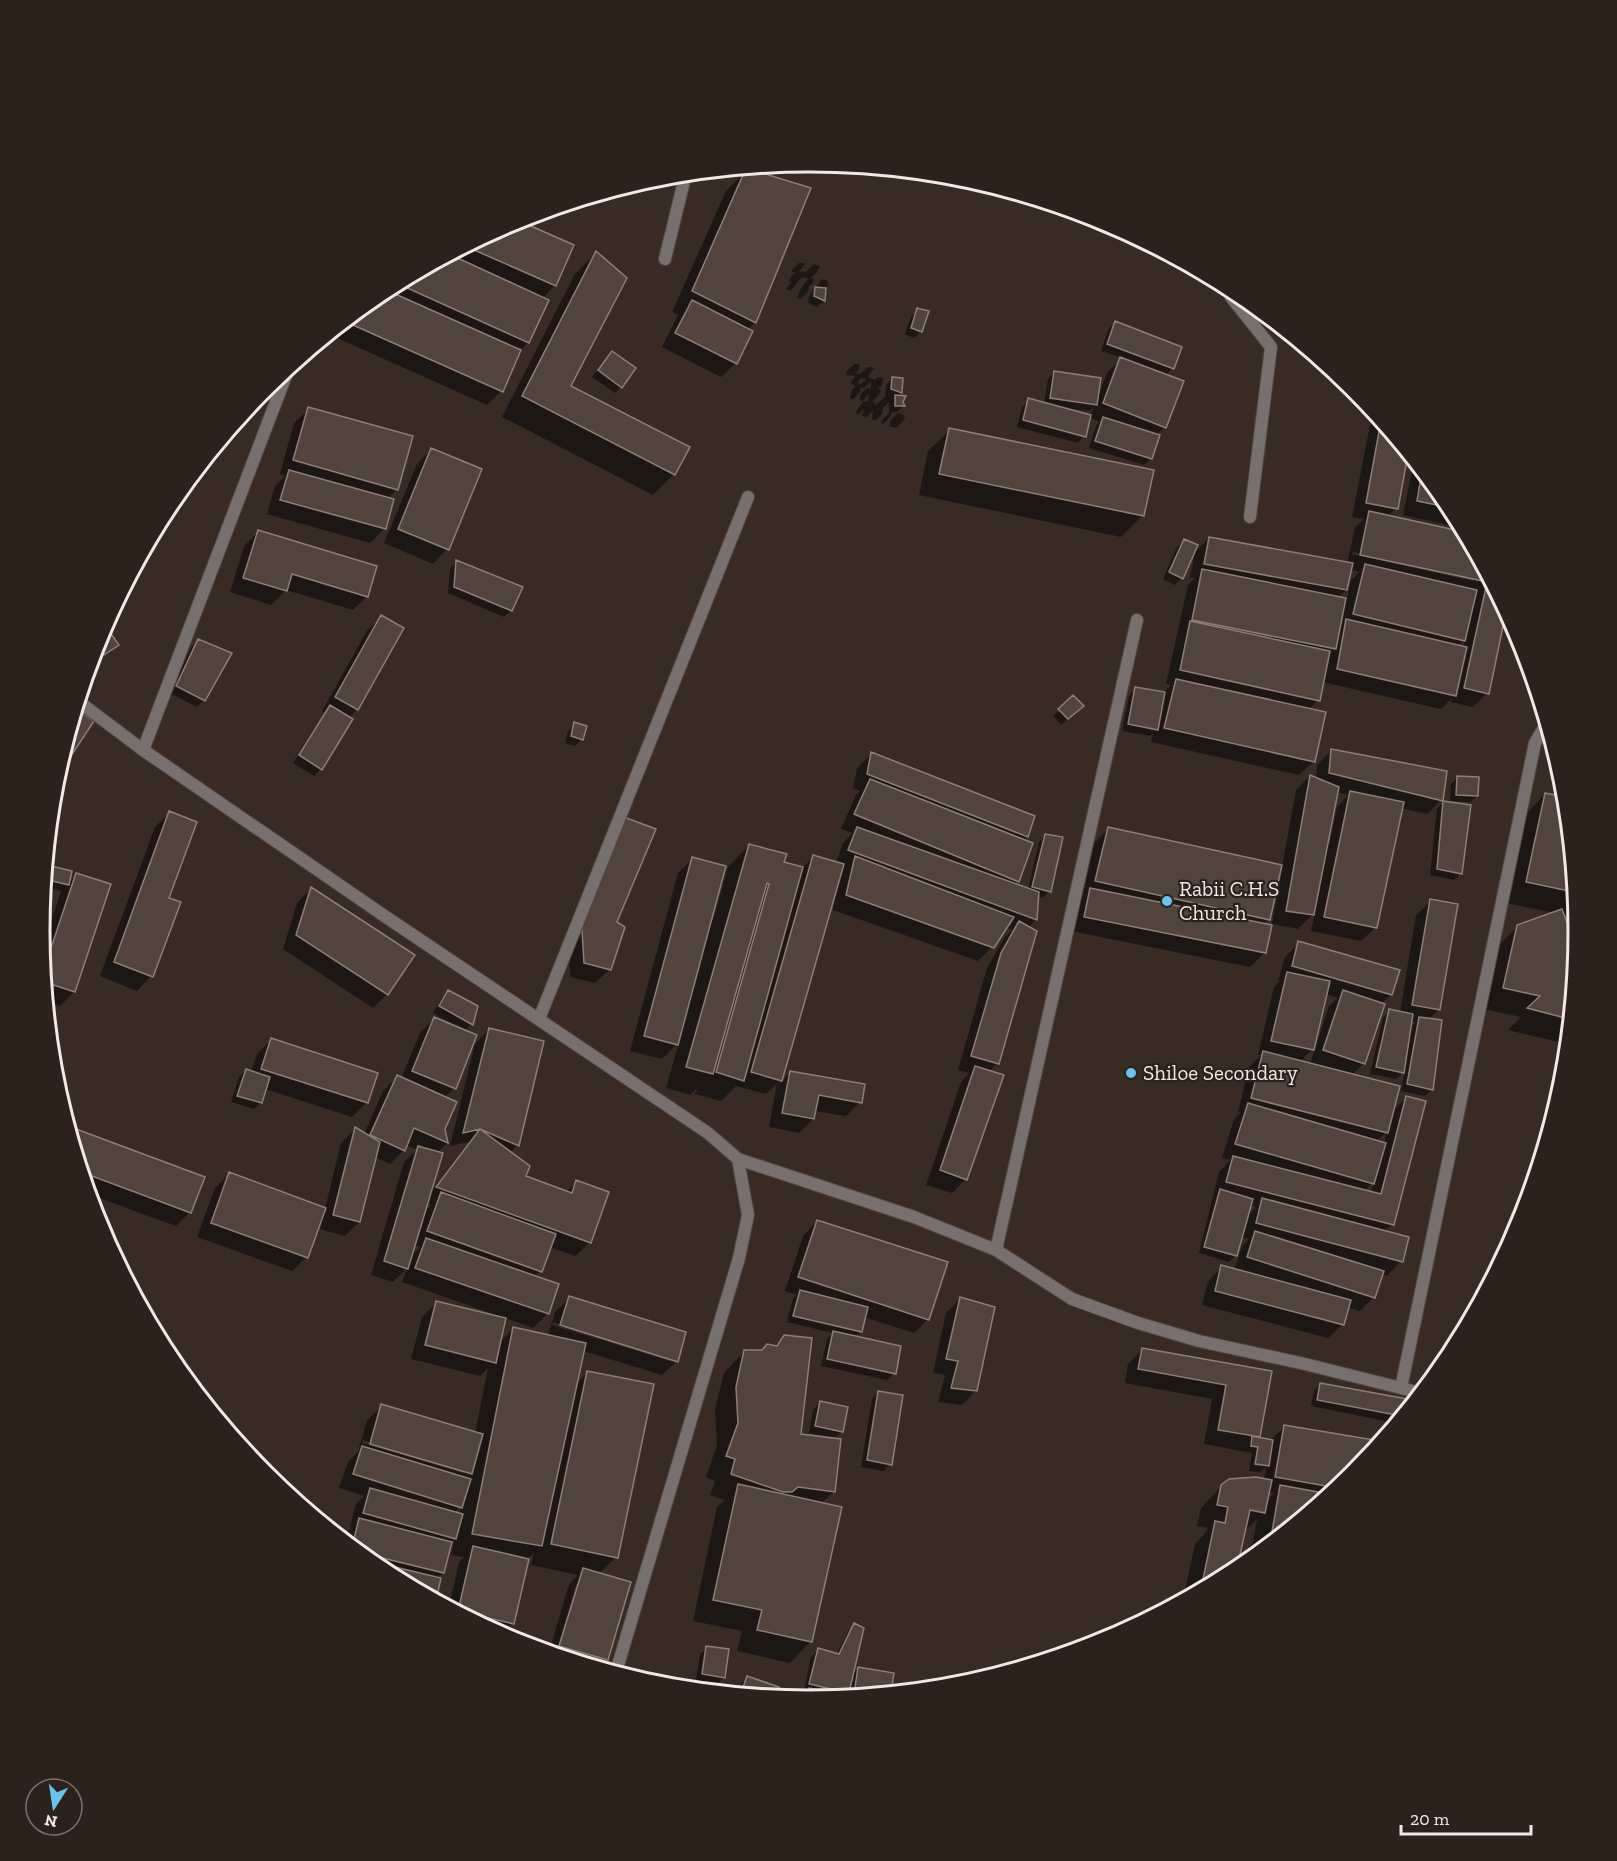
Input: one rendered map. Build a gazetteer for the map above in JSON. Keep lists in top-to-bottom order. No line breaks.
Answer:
{"places":["Rabii C.H.S Church","Shiloe Secondary"],"scale_bar":"20 m","north":"bottom"}
